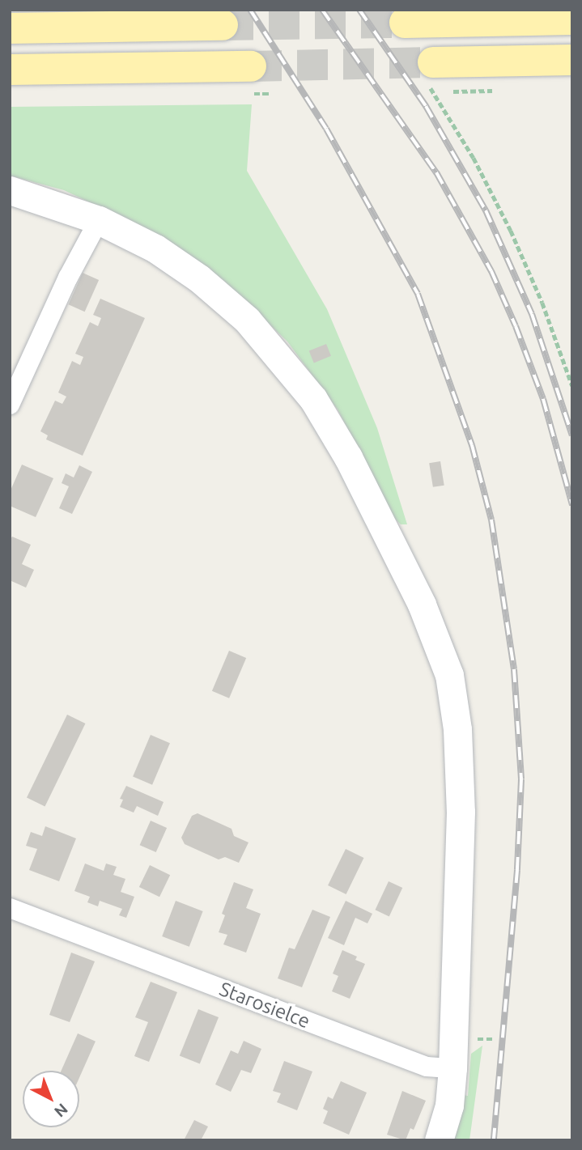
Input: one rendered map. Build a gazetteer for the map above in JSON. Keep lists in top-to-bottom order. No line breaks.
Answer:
{"streets":{"street":["Starosielce"]},"north":"bottom right"}
